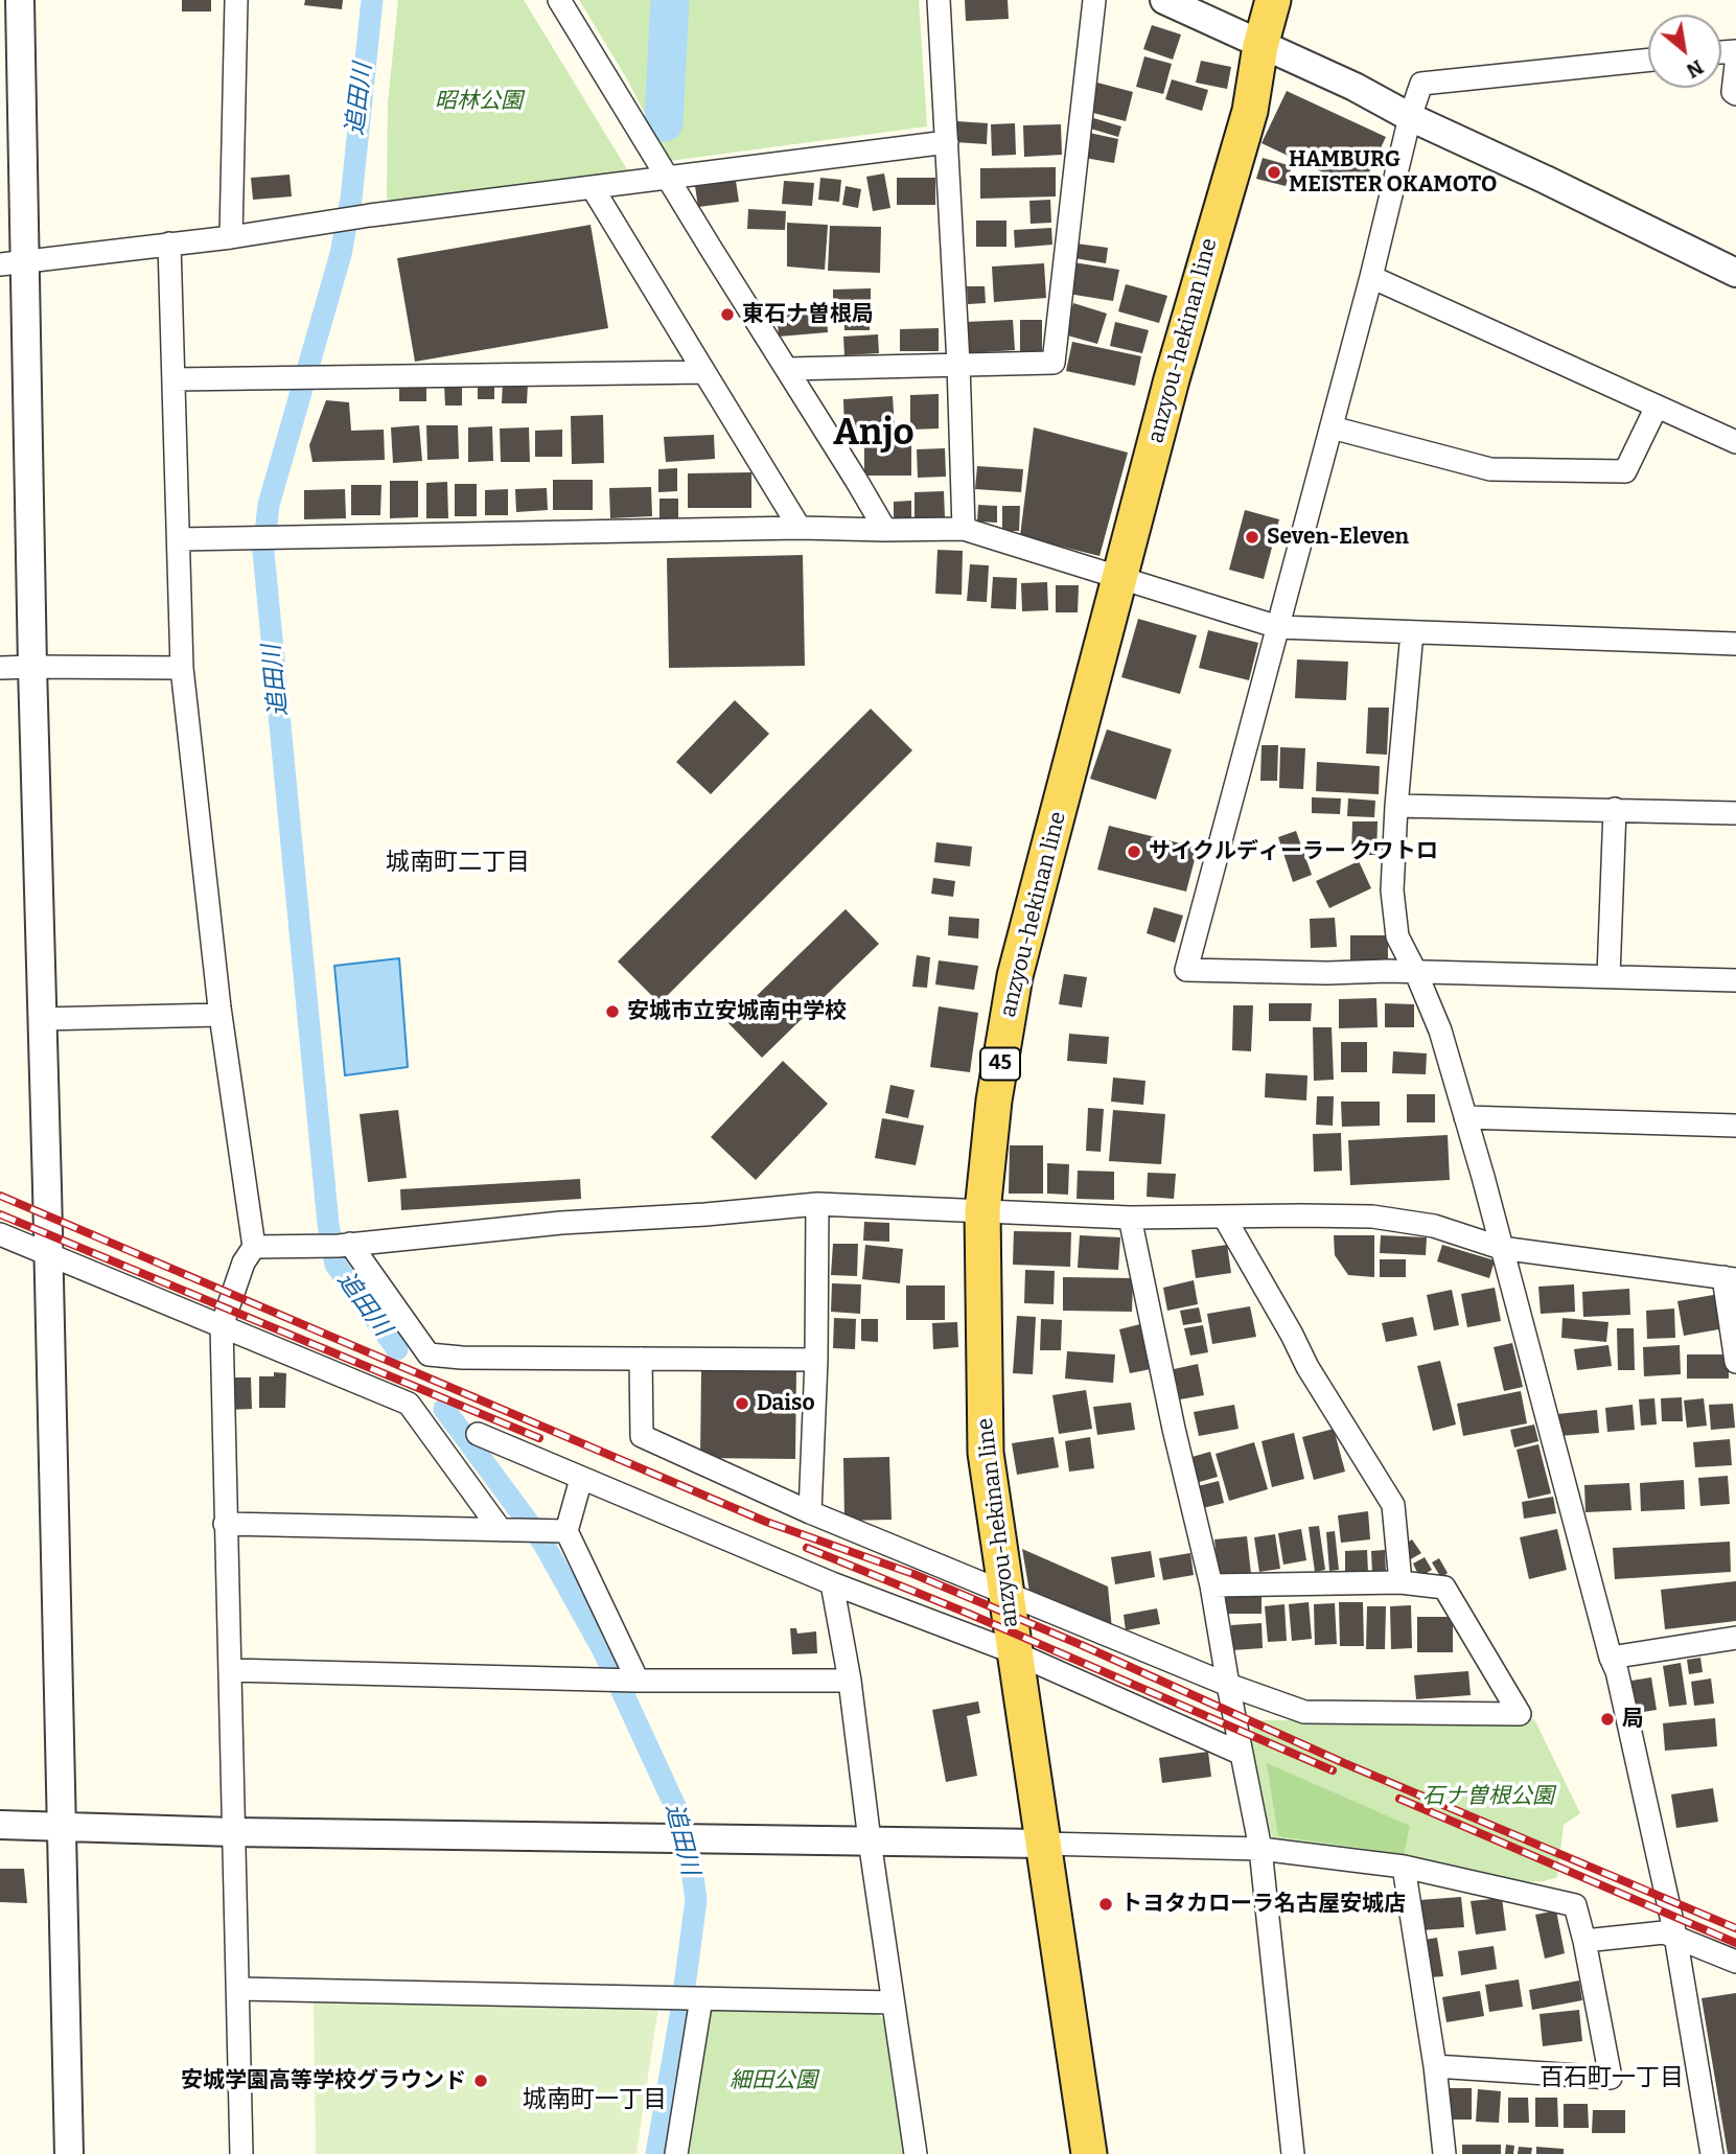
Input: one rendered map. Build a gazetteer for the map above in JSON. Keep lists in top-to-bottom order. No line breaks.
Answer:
{"streets":{"main road":["anzyou-hekinan line","45"]},"districts":["Anjo","城南町二丁目","百石町一丁目","城南町一丁目"],"water":["追田川"],"parks":["昭林公園","石ナ曽根公園","細田公園"],"places":["HAMBURG MEISTER OKAMOTO","東石ナ曽根局","Seven-Eleven","サイクルディーラー クワトロ","安城市立安城南中学校","Daiso","局","トヨタカローラ名古屋安城店","安城学園高等学校グラウンド"],"north":"bottom right"}
